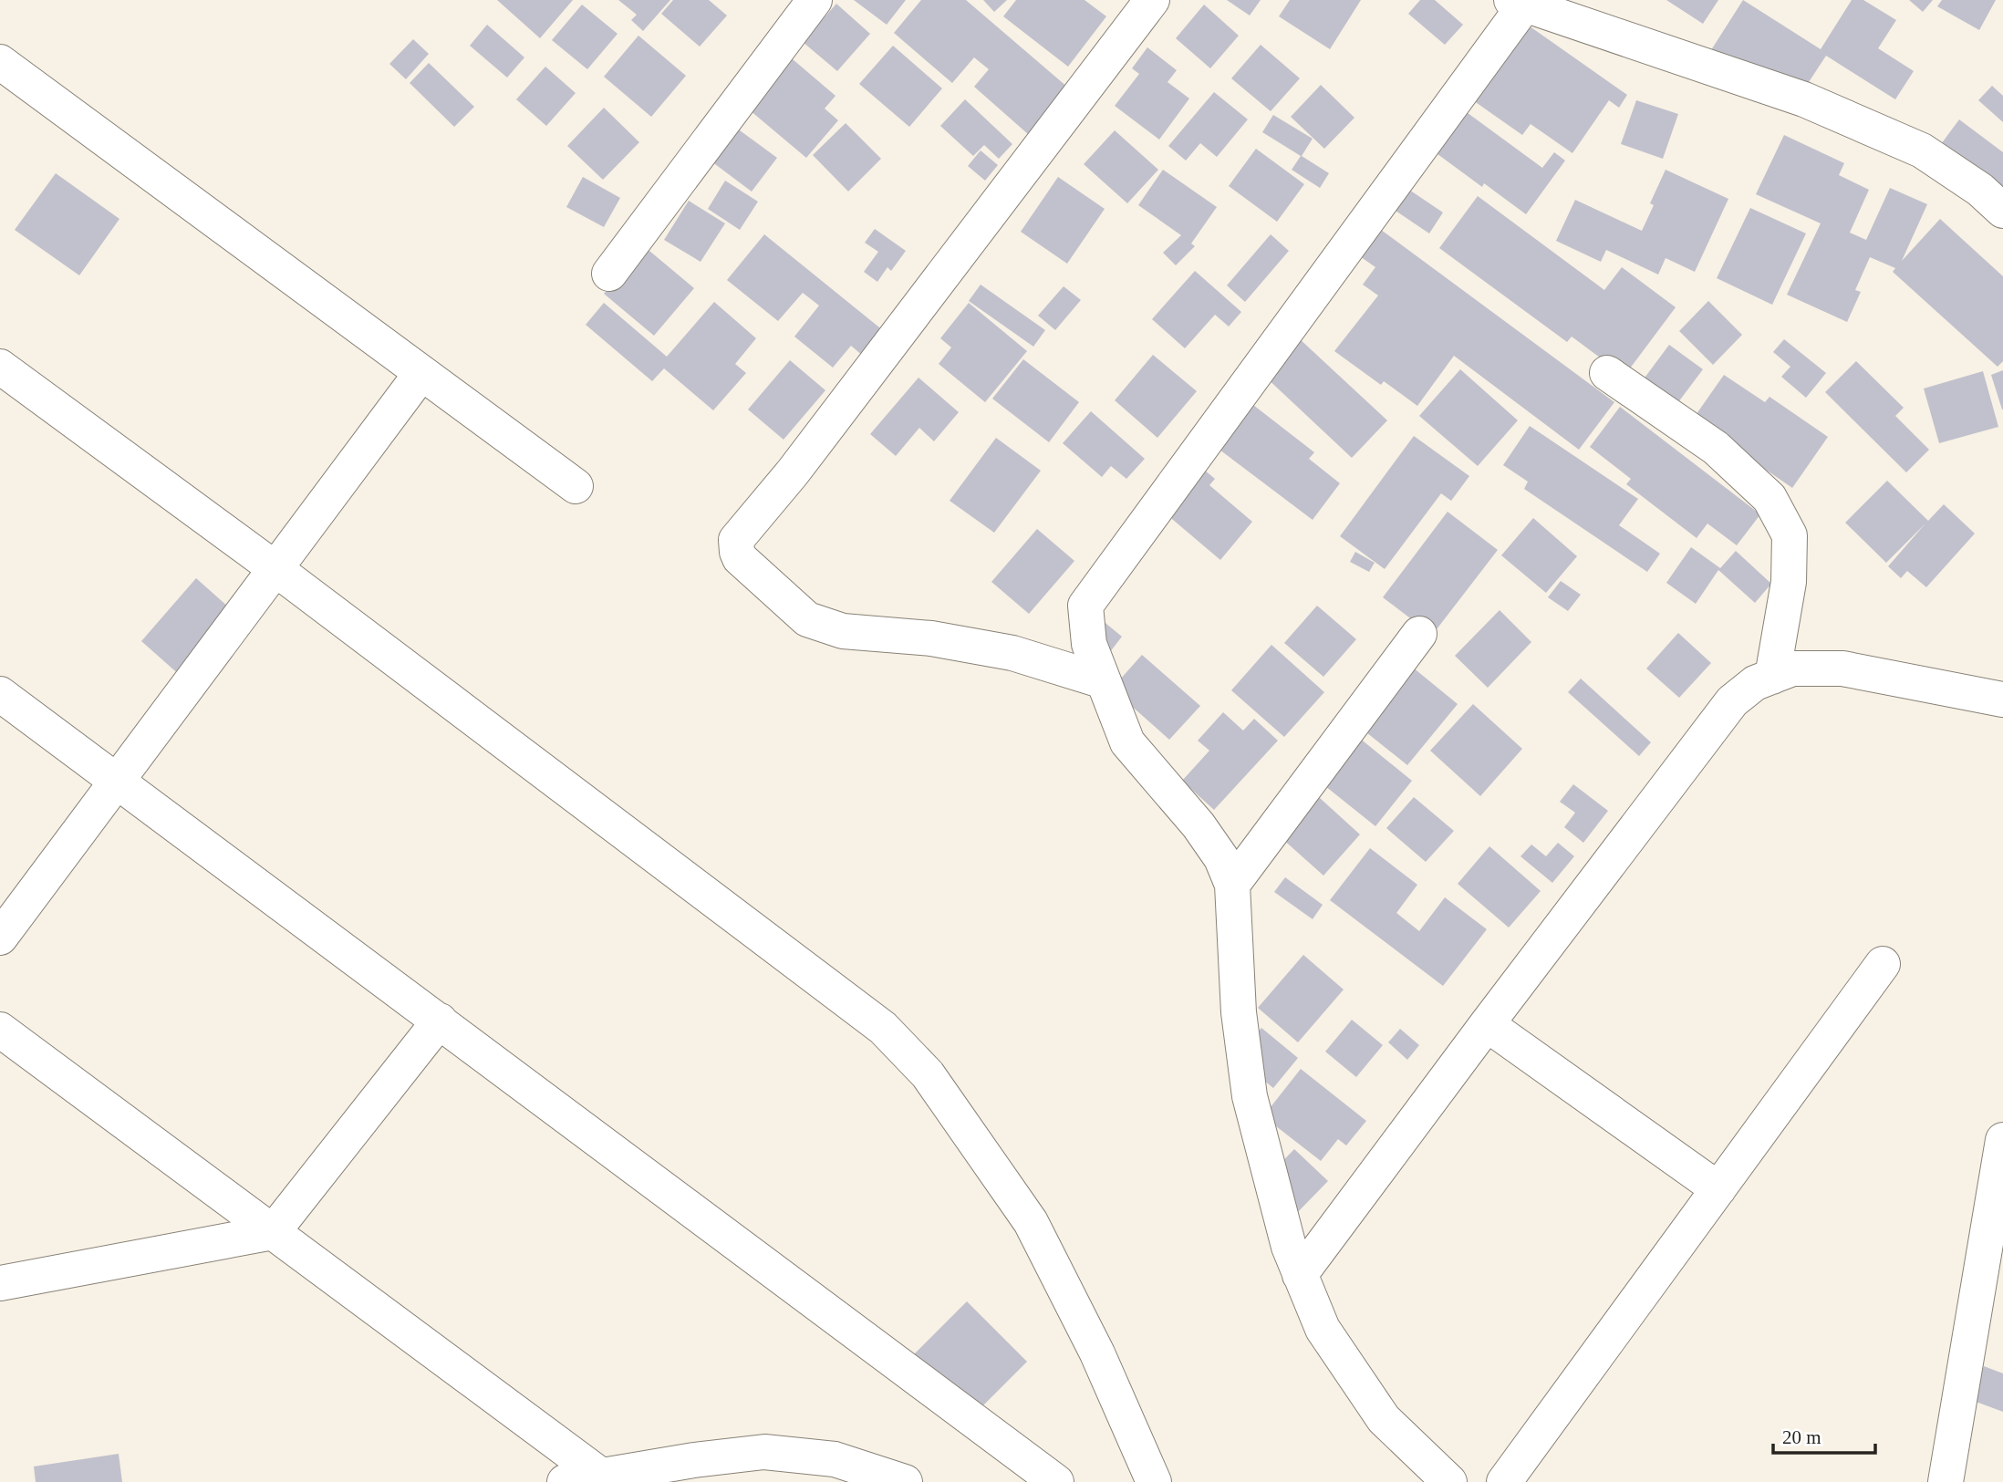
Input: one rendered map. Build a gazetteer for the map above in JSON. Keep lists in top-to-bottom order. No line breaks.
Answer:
{"scale_bar":"20 m"}
